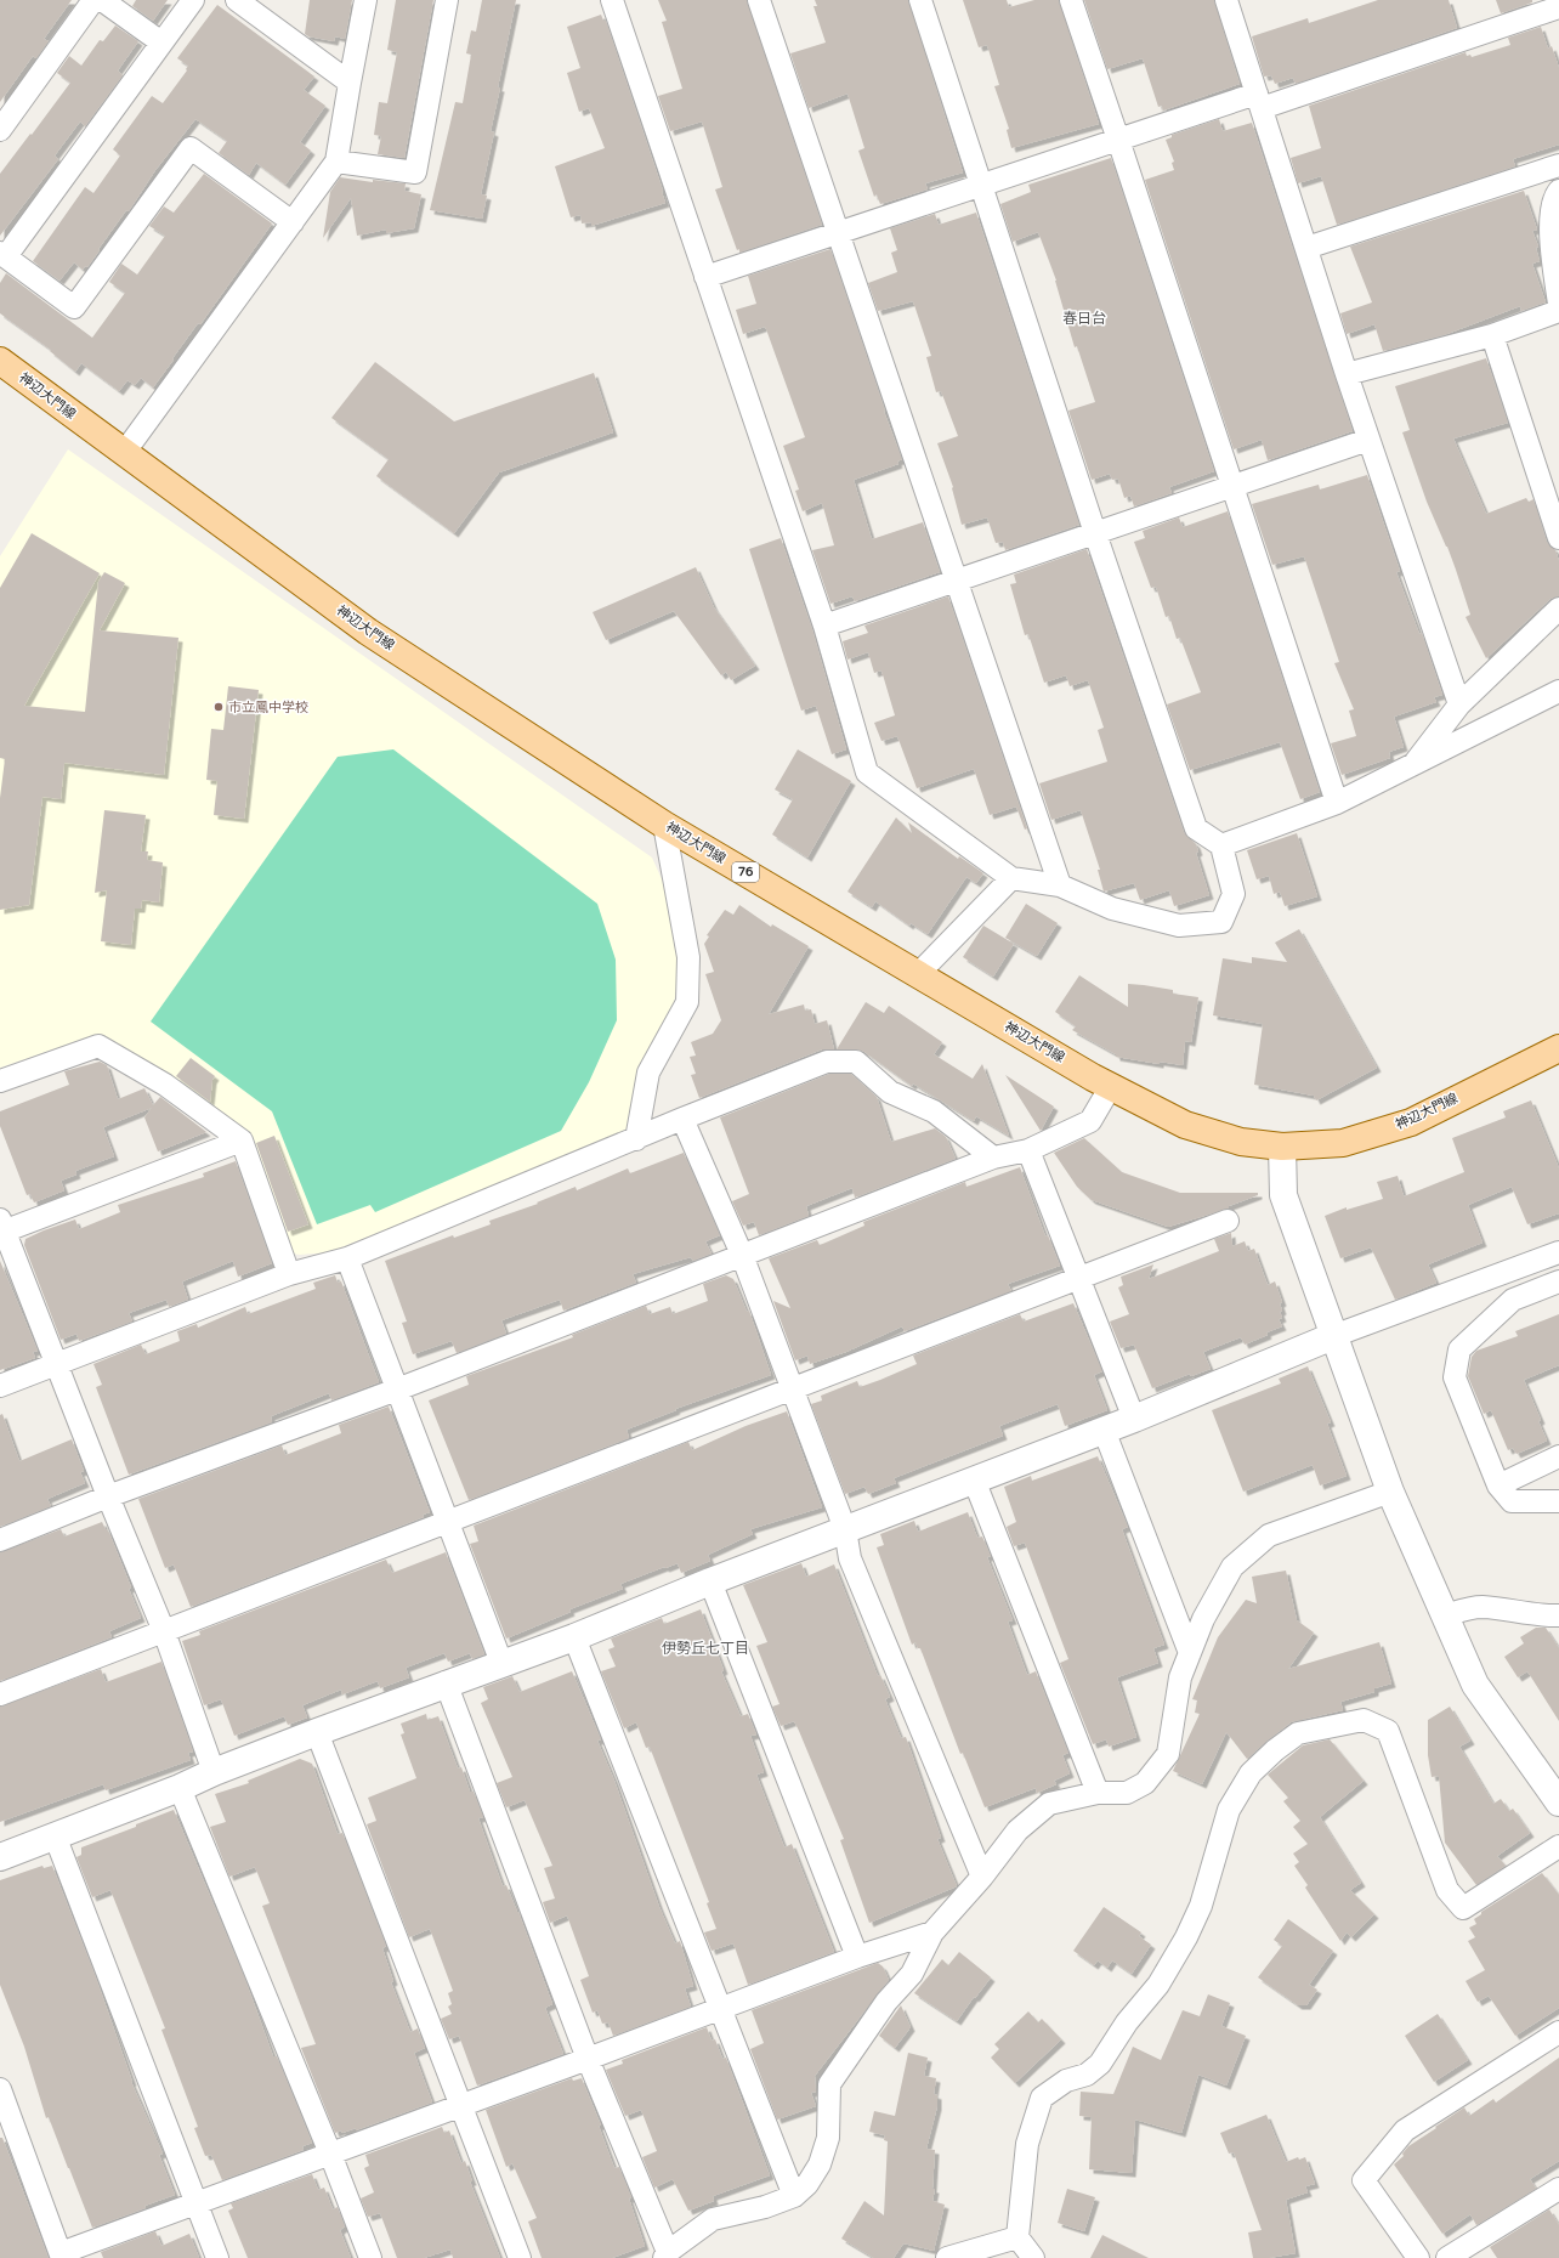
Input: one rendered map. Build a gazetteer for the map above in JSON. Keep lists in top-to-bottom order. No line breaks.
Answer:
{"streets":{"main road":["神辺大門線","76"]},"districts":["春日台","伊勢丘七丁目"],"places":["市立鳳中学校"]}
